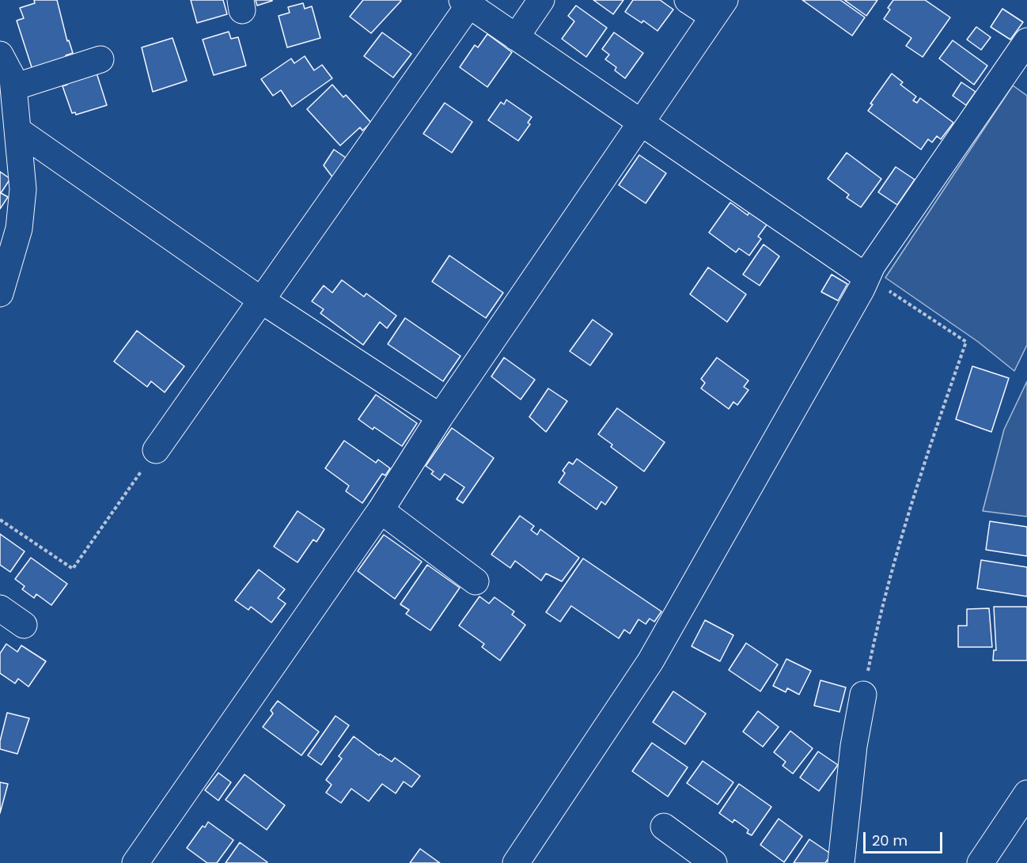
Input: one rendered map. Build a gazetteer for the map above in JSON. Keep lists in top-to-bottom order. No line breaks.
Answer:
{"scale_bar":"20 m"}
